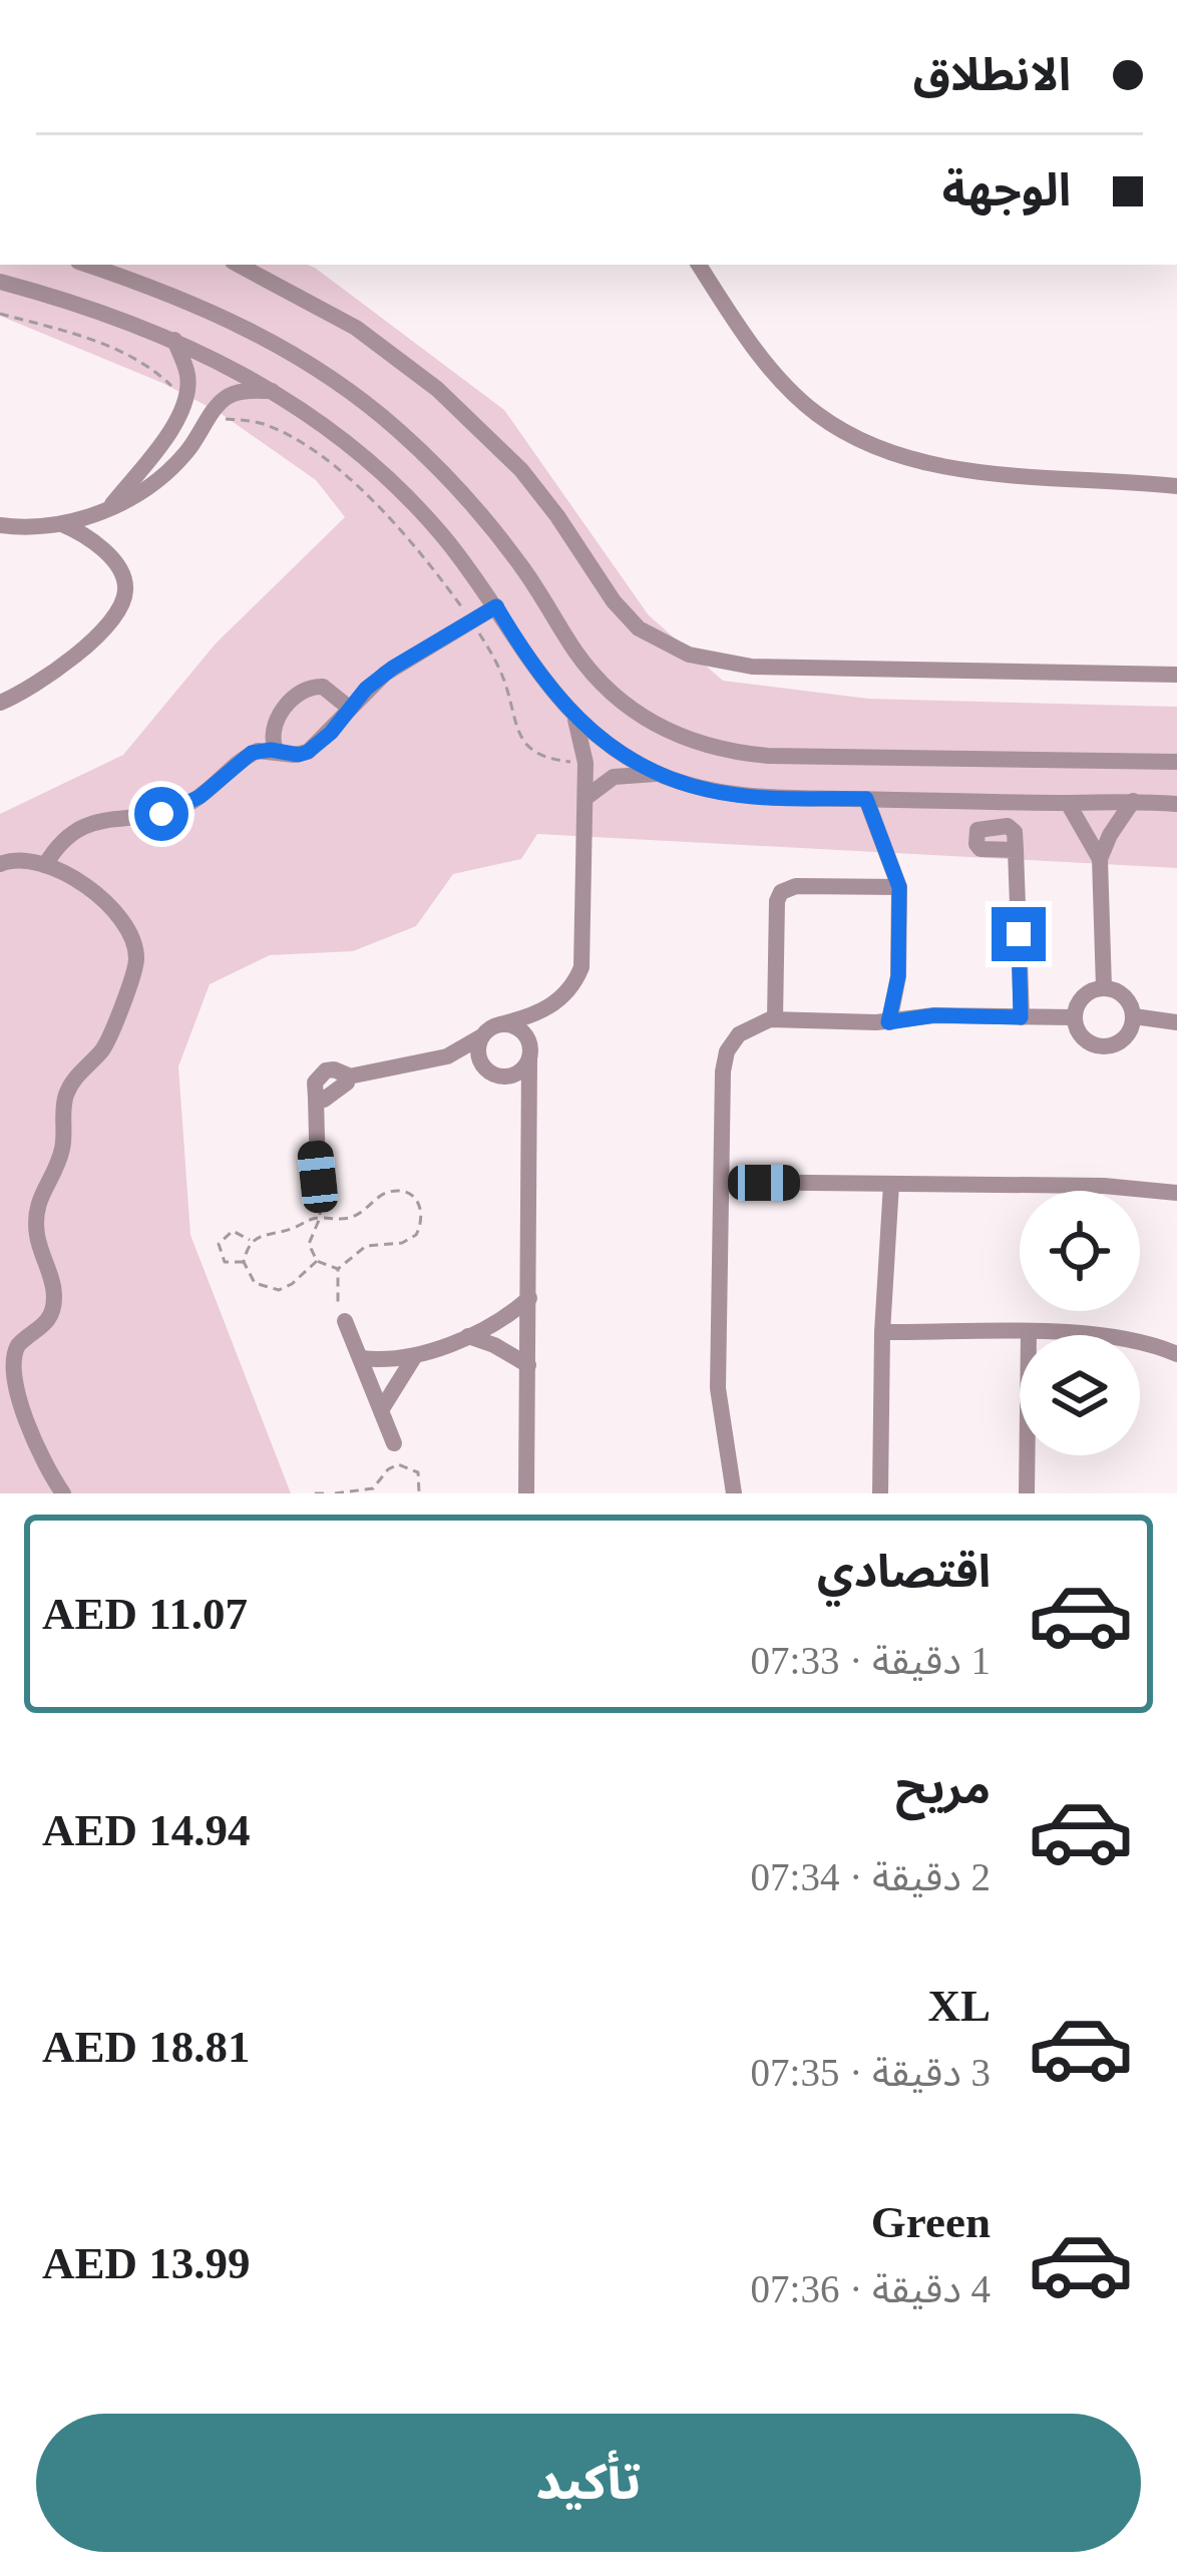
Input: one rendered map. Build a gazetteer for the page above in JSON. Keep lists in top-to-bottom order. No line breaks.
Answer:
{"page":{"banner":["الانطلاق","الوجهة"],"list":[{"name":"اقتصادي","note":"1 دقيقة · 07:33","value":"AED 11.07"},{"name":"مريح","note":"2 دقيقة · 07:34","value":"AED 14.94"},{"name":"XL","note":"3 دقيقة · 07:35","value":"AED 18.81"},{"name":"Green","note":"4 دقيقة · 07:36","value":"AED 13.99"}],"buttons":"تأكيد"}}
